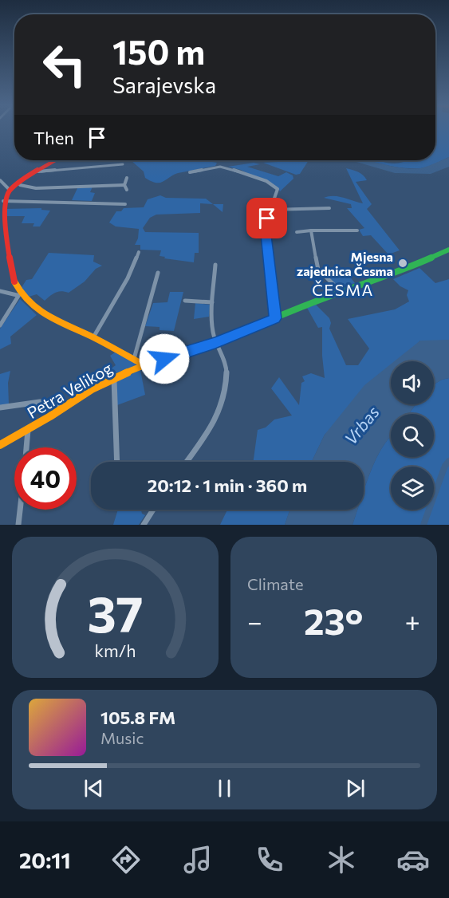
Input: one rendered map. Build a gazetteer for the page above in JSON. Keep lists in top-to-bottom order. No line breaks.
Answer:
{"streets":{"street":["Petra Velikog"]},"districts":["ČESMA"],"water":["Vrbas"],"places":["Mjesna zajednica Česma"],"page":{"turn":["150 m","Sarajevska"],"then":"Then","limit":"40","trip":"20:12 · 1 min · 360 m","tile":"Climate","heat":["−","23°","+"],"song":["105.8 FM","Music"],"tabs":"20:11","gauge":["37","km/h"]}}
